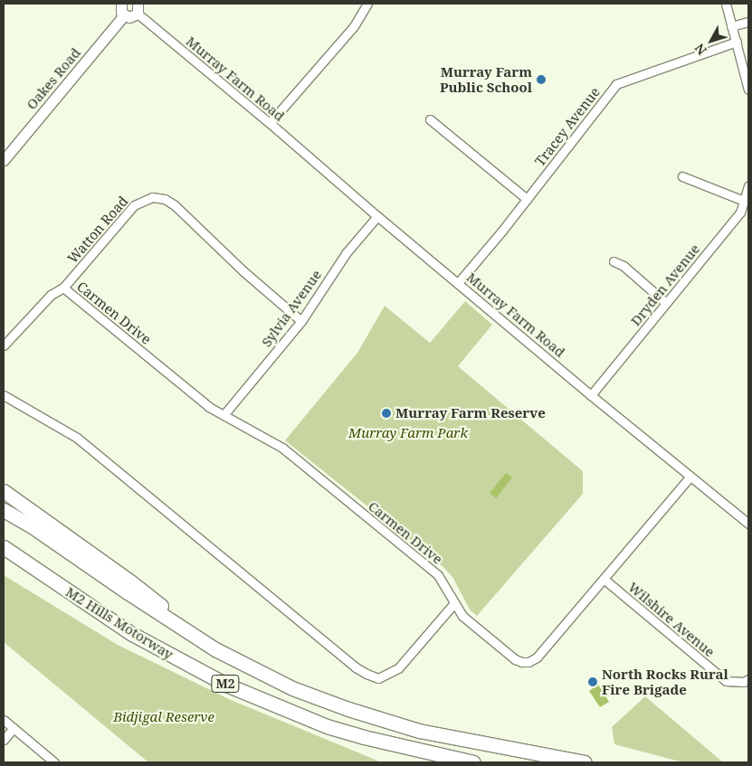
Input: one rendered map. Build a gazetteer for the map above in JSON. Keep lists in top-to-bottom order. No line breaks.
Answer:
{"streets":{"highway":["M2 Hills Motorway","M2"],"main road":["Oakes Road"],"street":["Murray Farm Road","Tracey Avenue","Watton Road","Dryden Avenue","Sylvia Avenue","Carmen Drive","Wilshire Avenue"]},"crossings":[["Murray Farm Road","Tracey Avenue"],["Murray Farm Road","Dryden Avenue"],["Murray Farm Road","Sylvia Avenue"],["Watton Road","Sylvia Avenue"],["Watton Road","Carmen Drive"],["Sylvia Avenue","Carmen Drive"],["Carmen Drive","Wilshire Avenue"],["M2 Hills Motorway","M2"]],"parks":["Murray Farm Park","Bidjigal Reserve"],"places":["Murray Farm Public School","Murray Farm Reserve","North Rocks Rural Fire Brigade"],"north":"bottom left"}
